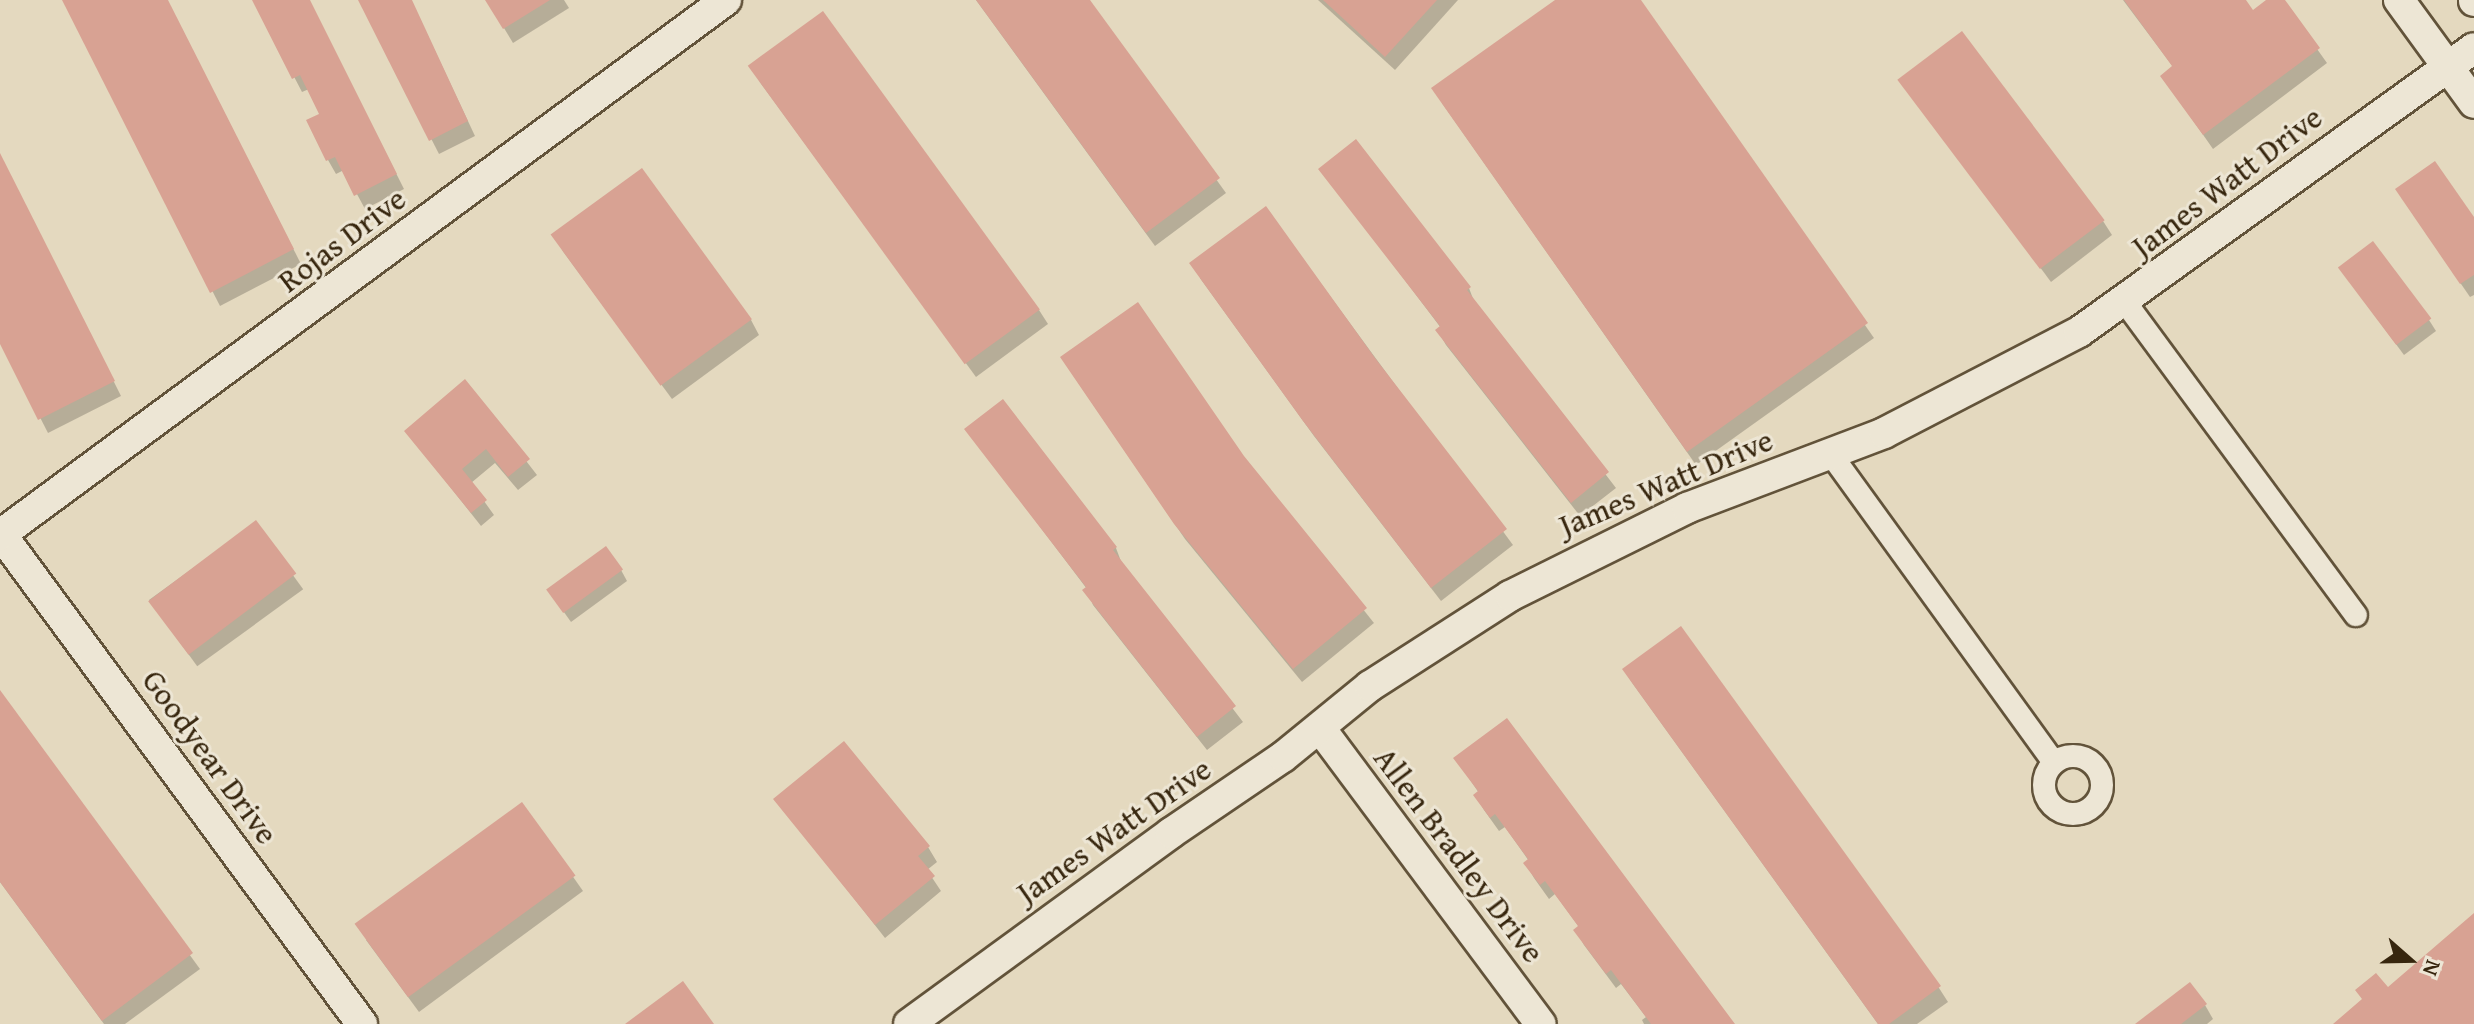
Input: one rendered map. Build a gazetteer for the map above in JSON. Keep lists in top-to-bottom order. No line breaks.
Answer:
{"streets":{"street":["James Watt Drive","Rojas Drive","Goodyear Drive","Allen Bradley Drive"]},"crossings":[["James Watt Drive","Allen Bradley Drive"],["Rojas Drive","Goodyear Drive"]],"north":"right"}
